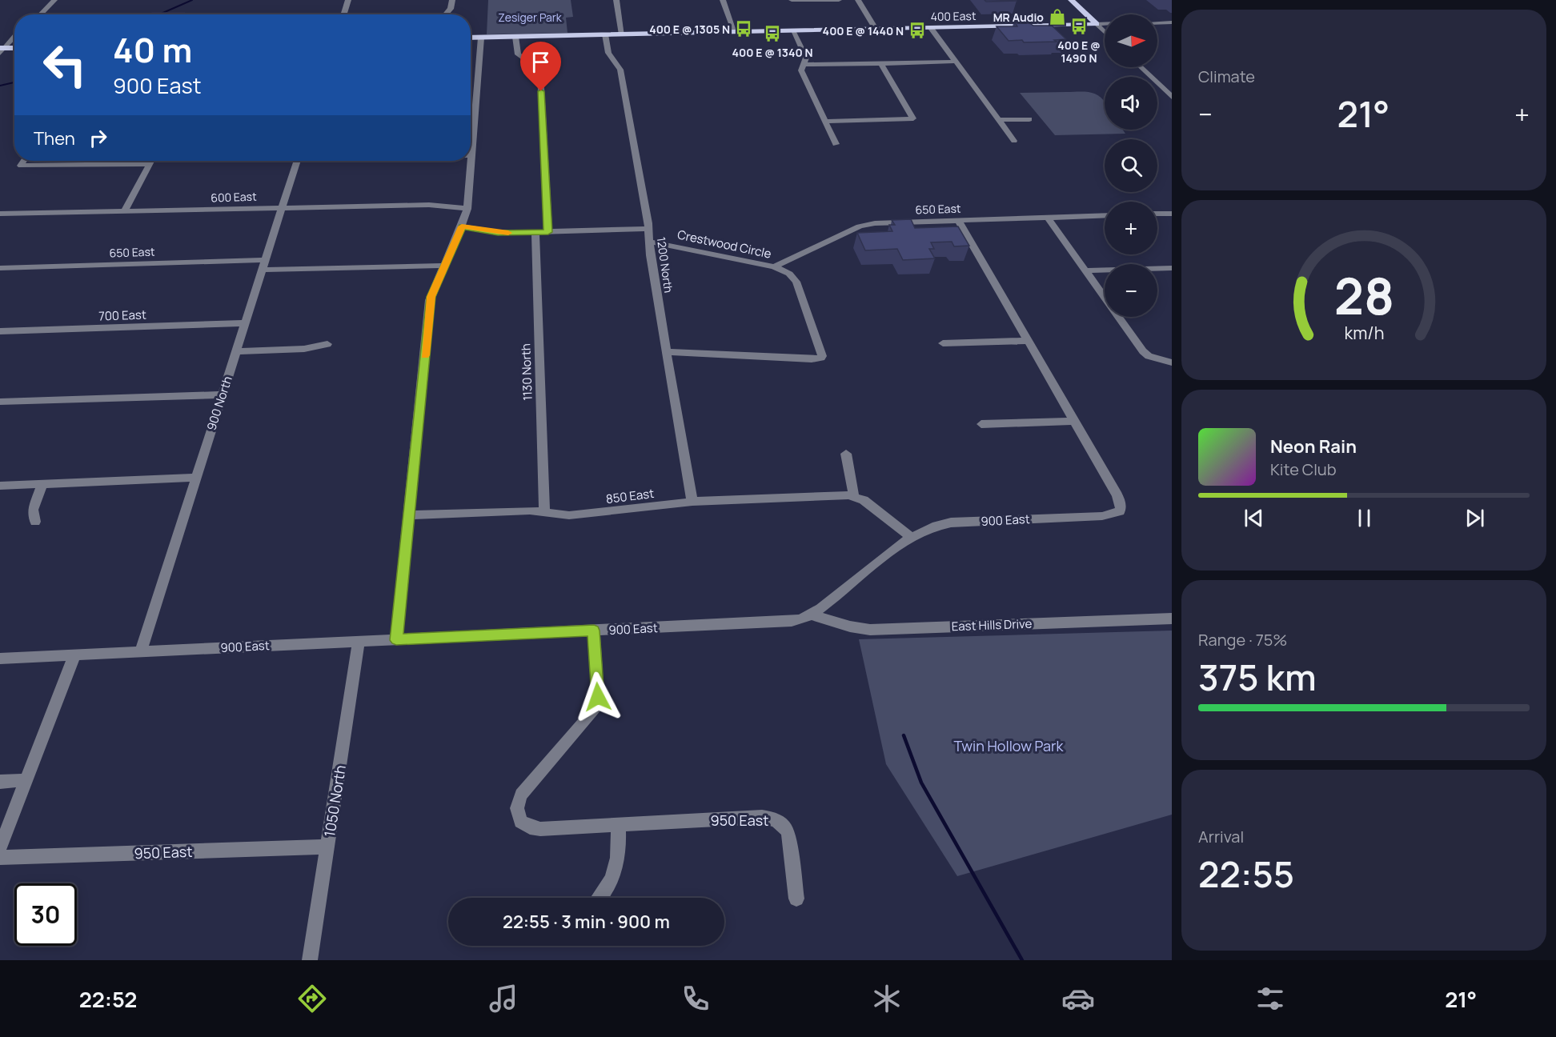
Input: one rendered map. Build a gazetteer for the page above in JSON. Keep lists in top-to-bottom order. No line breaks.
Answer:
{"streets":{"main road":["400 East"],"street":["600 East","650 East","Crestwood Circle","1200 North","700 East","1130 North","900 North","850 East","900 East","East Hills Drive","1050 North","950 East"]},"crossings":[["400 East","1200 North"],["600 East","900 North"],["650 East","Crestwood Circle"],["650 East","900 North"],["Crestwood Circle","1200 North"],["1200 North","850 East"],["700 East","900 North"],["1130 North","850 East"],["900 North","900 East"],["900 East","East Hills Drive"],["900 East","1050 North"],["900 East","950 East"],["1050 North","950 East"]],"parks":["Zesiger Park","Twin Hollow Park"],"places":{"shop":["MR Audio"],"bus stop":["400 E @ 1490 N","400 E @ 1305 N","400 E @ 1440 N","400 E @ 1340 N"]},"north":"right","page":{"tile":["Climate",["Range · 75%","375 km"],["Arrival","22:55"]],"map_buttons":["+","−"],"turn":["40 m","900 East"],"heat":["−","21°","+"],"then":"Then","song":["Neon Rain","Kite Club"],"limit":"30","trip":"22:55 · 3 min · 900 m","tabs":["22:52","21°"],"gauge":["28","km/h"]}}
